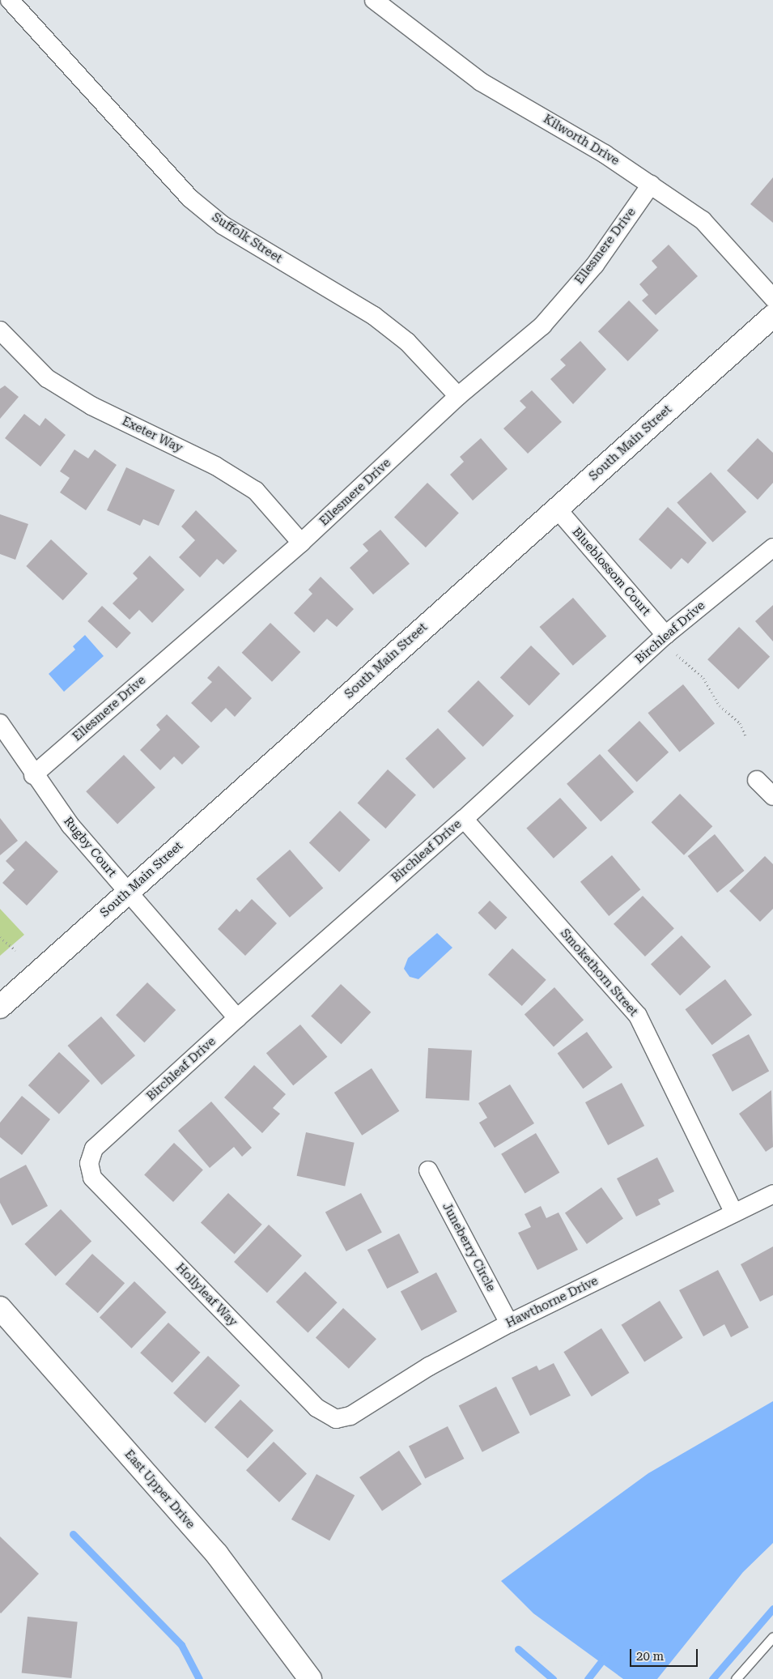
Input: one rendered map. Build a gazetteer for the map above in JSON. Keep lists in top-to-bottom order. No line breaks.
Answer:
{"streets":{"main road":["South Main Street","East Upper Drive"],"street":["Kilworth Drive","Suffolk Street","Ellesmere Drive","Exeter Way","Blueblossom Court","Birchleaf Drive","Rugby Court","Smokethorn Street","Juneberry Circle","Hollyleaf Way","Hawthorne Drive"]},"crossings":[["Kilworth Drive","Ellesmere Drive"],["Suffolk Street","Ellesmere Drive"],["Ellesmere Drive","Exeter Way"],["Ellesmere Drive","Rugby Court"],["South Main Street","Blueblossom Court"],["South Main Street","Rugby Court"],["Blueblossom Court","Birchleaf Drive"],["Birchleaf Drive","Rugby Court"],["Birchleaf Drive","Smokethorn Street"],["Birchleaf Drive","Hollyleaf Way"],["Smokethorn Street","Hawthorne Drive"],["Juneberry Circle","Hawthorne Drive"],["Hollyleaf Way","Hawthorne Drive"]],"scale_bar":"20 m"}
